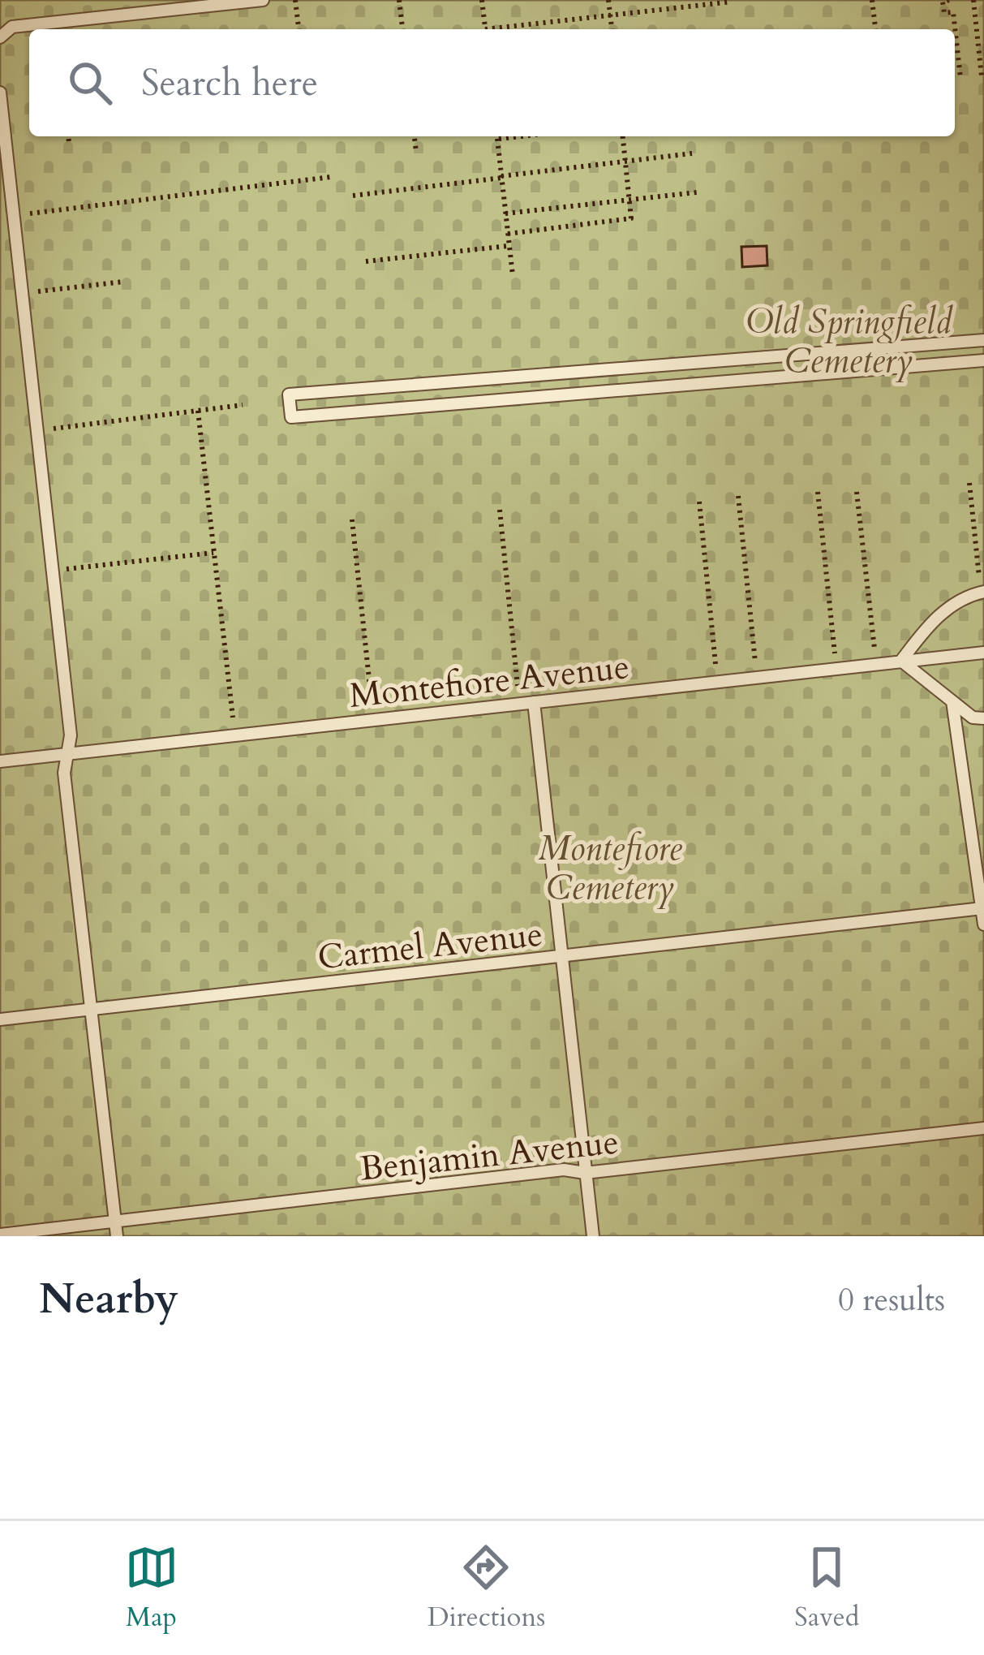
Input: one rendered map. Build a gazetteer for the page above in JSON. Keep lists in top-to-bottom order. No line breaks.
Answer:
{"streets":{"lane":["Montefiore Avenue","Carmel Avenue","Benjamin Avenue"]},"parks":["Old Springfield Cemetery","Montefiore Cemetery"],"page":{"search":"Search here","heading":["Nearby","0 results"],"nav":["Map","Directions","Saved"]}}
